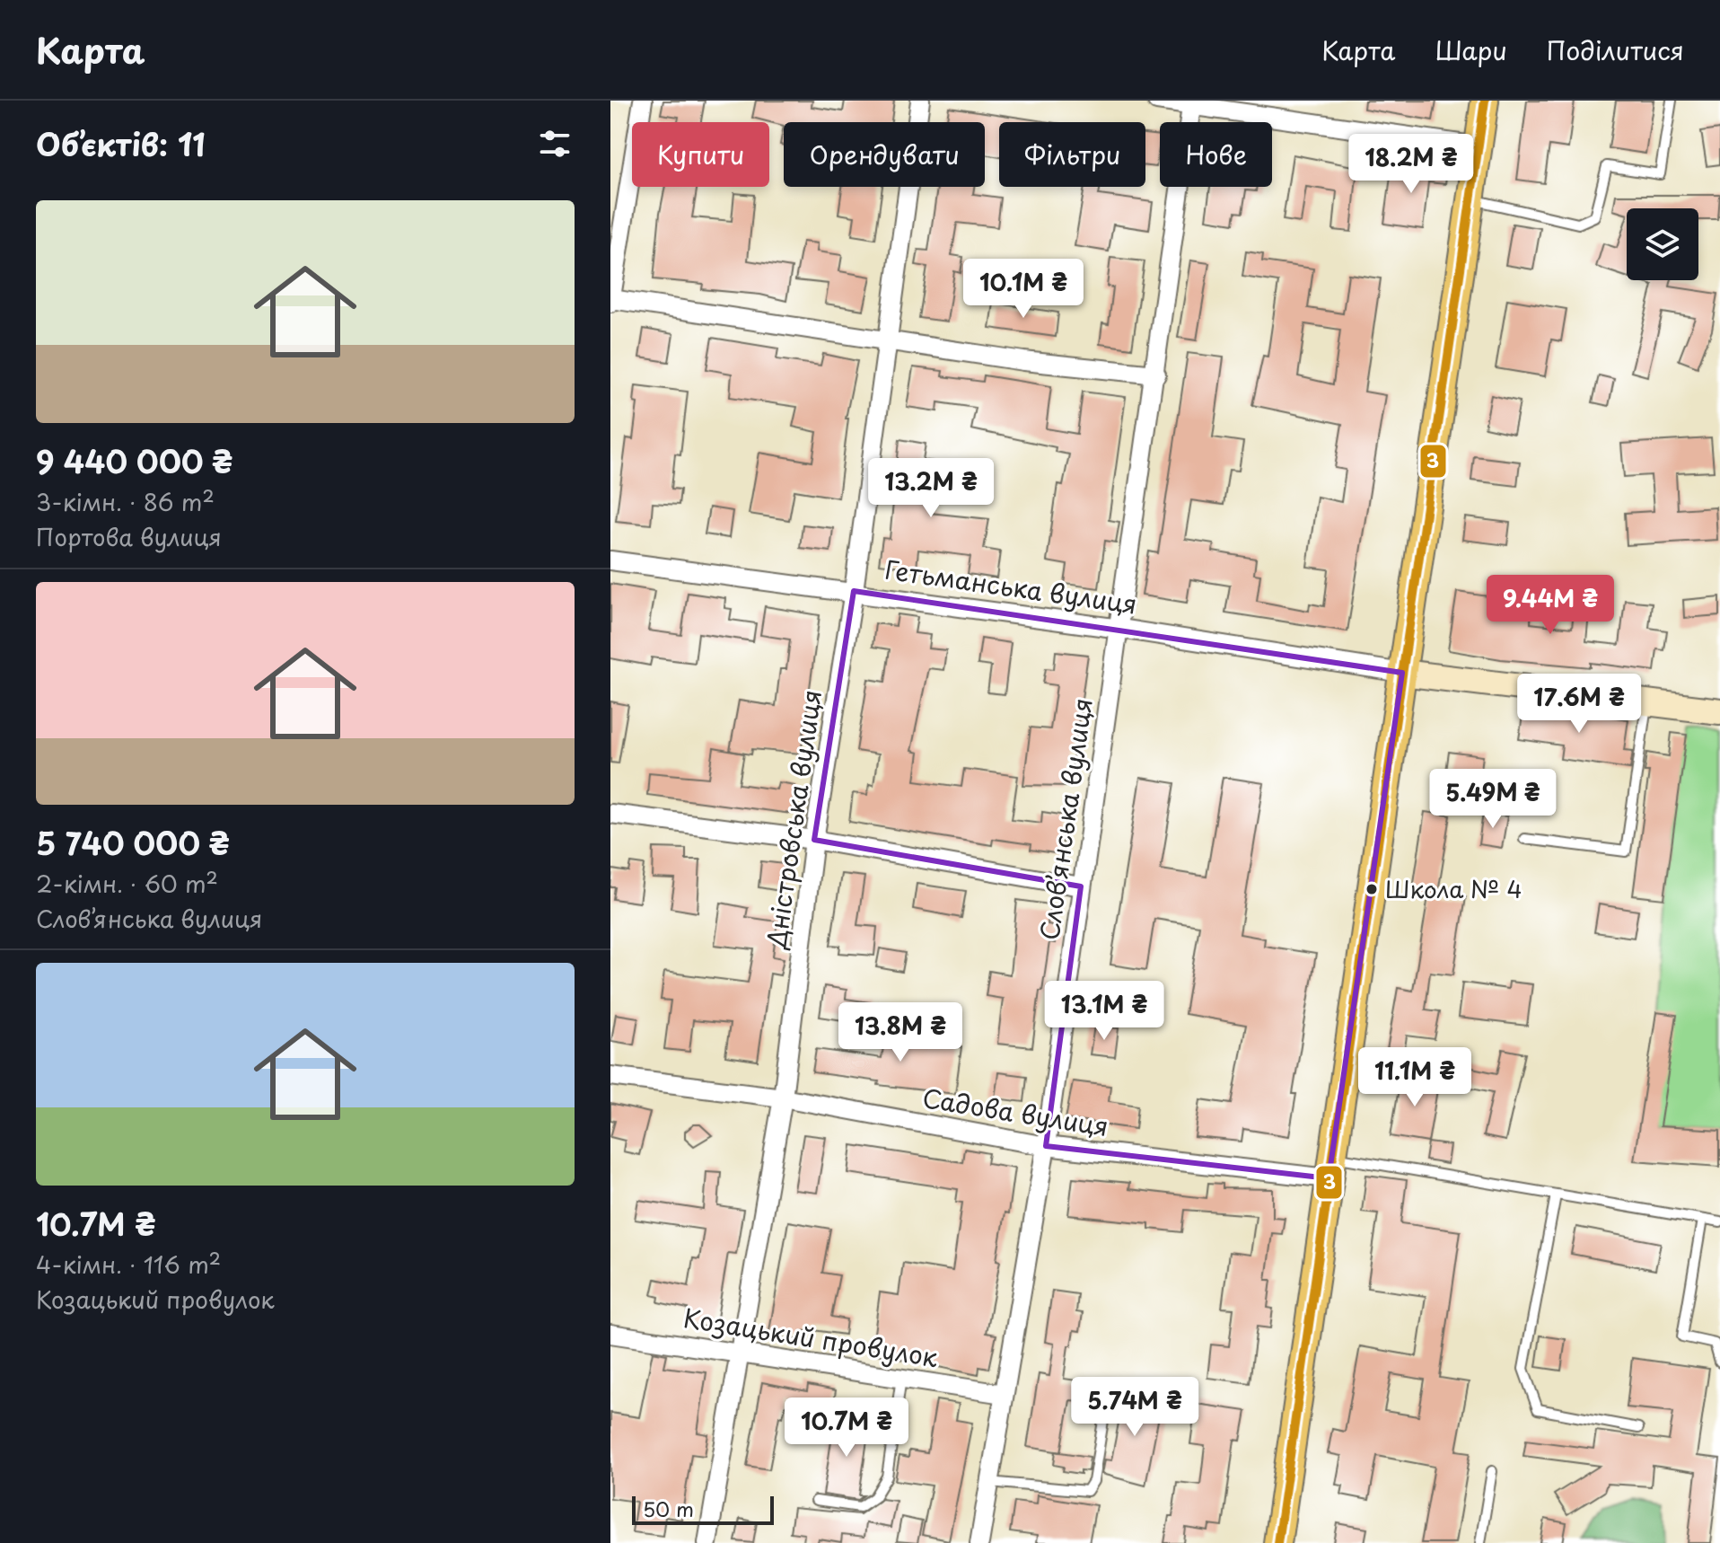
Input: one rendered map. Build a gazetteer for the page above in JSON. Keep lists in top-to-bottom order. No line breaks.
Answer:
{"streets":{"street":["Гетьманська вулиця","Дністровська вулиця","Словʼянська вулиця","Садова вулиця","Козацький провулок"]},"crossings":[["Гетьманська вулиця","Дністровська вулиця"],["Гетьманська вулиця","Словʼянська вулиця"],["Дністровська вулиця","Садова вулиця"],["Дністровська вулиця","Козацький провулок"],["Словʼянська вулиця","Садова вулиця"],["Словʼянська вулиця","Козацький провулок"]],"places":["Школа № 4"],"lines":["transit line 3"],"scale_bar":"50 m","page":{"header":"Карта","nav":["Карта","Шари","Поділитися"],"heading":"Об’єктів: 11","chip":["Купити","Орендувати","Фільтри","Нове"],"price":["18.2M ₴","10.1M ₴","13.2M ₴","9.44M ₴","17.6M ₴","5.49M ₴","13.1M ₴","13.8M ₴","11.1M ₴","5.74M ₴","10.7M ₴"],"list":[{"name":"9 440 000 ₴","note":"3-кімн. · 86 m² · Портова вулиця"},{"name":"5 740 000 ₴","note":"2-кімн. · 60 m² · Словʼянська вулиця"},{"name":"10.7M ₴","note":"4-кімн. · 116 m² · Козацький провулок"}],"scale":"50 m"}}
